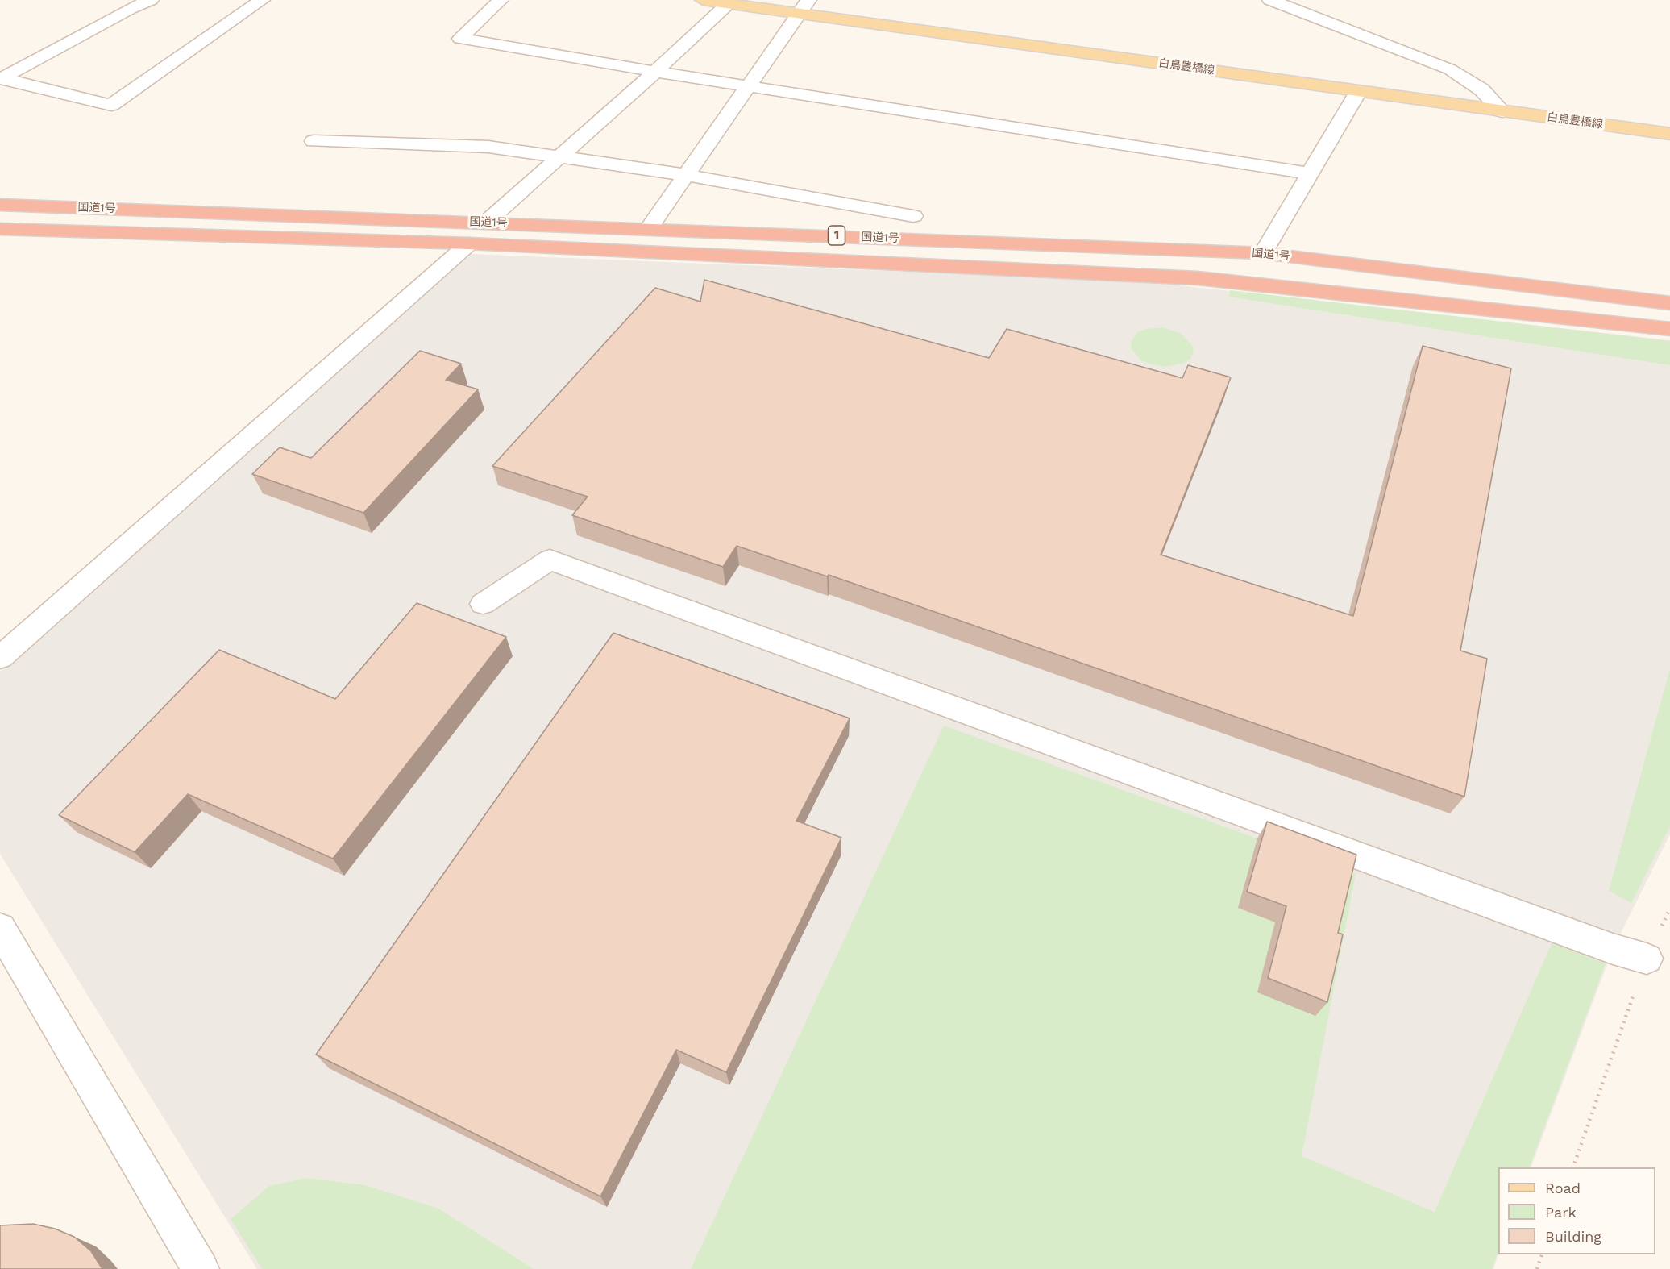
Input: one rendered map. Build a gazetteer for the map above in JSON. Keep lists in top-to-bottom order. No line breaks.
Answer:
{"streets":{"highway":["国道1号","1"],"main road":["白鳥豊橋線"]},"legend":["Road","Park","Building"]}
